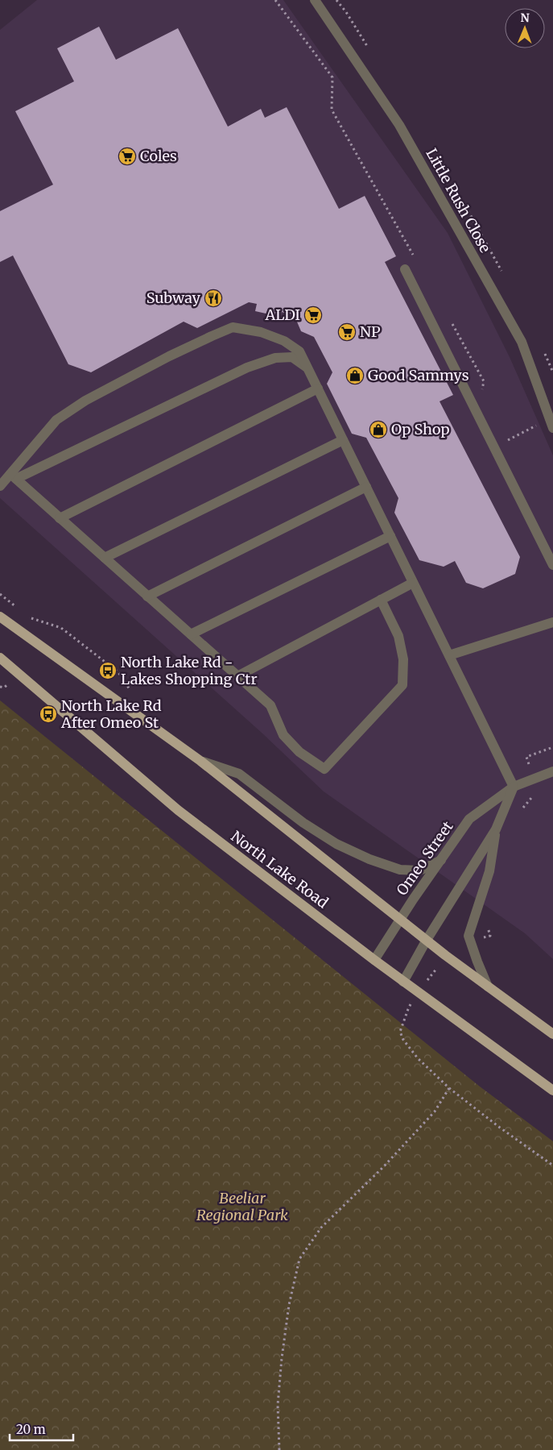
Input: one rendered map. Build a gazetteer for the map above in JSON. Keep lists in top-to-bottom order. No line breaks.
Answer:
{"streets":{"main road":["North Lake Road"],"street":["Little Rush Close","Omeo Street"]},"crossings":[["Omeo Street","North Lake Road"]],"parks":["Beeliar Regional Park"],"places":{"supermarket":["Coles","ALDI","NP"],"restaurant":["Subway"],"shop":["Good Sammys","Op Shop"],"bus stop":["North Lake Rd - Lakes Shopping Ctr","North Lake Rd After Omeo St"]},"scale_bar":"20 m","north":"top"}
